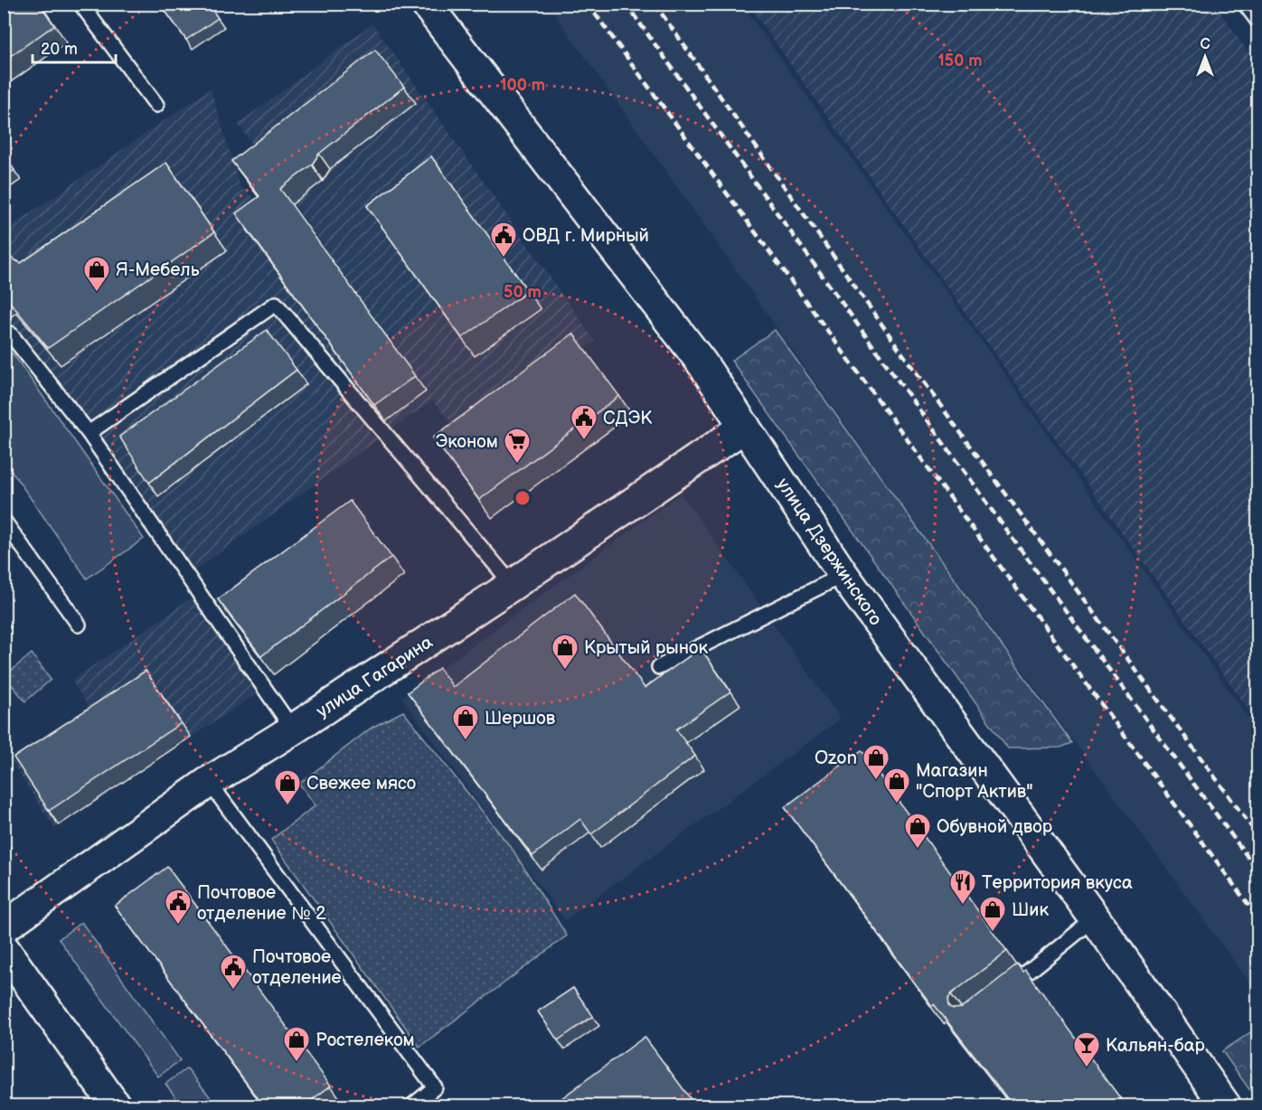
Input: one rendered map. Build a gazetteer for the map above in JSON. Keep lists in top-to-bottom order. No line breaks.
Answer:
{"streets":{"street":["улица Дзержинского","улица Гагарина"]},"crossings":[["улица Дзержинского","улица Гагарина"]],"places":{"public building":["ОВД г. Мирный","СДЭК","Почтовое отделение № 2","Почтовое отделение"],"shop":["Я-Мебель","Крытый рынок","Шершов","Ozon","Магазин \"Спорт Актив\"","Свежее мясо","Обувной двор","Шик","Ростелеком"],"supermarket":["Эконом"],"restaurant":["Территория вкуса"],"bar":["Кальян-бар"]},"scale_bar":"20 m","north":"top","rings":["150 m","100 m","50 m"]}
